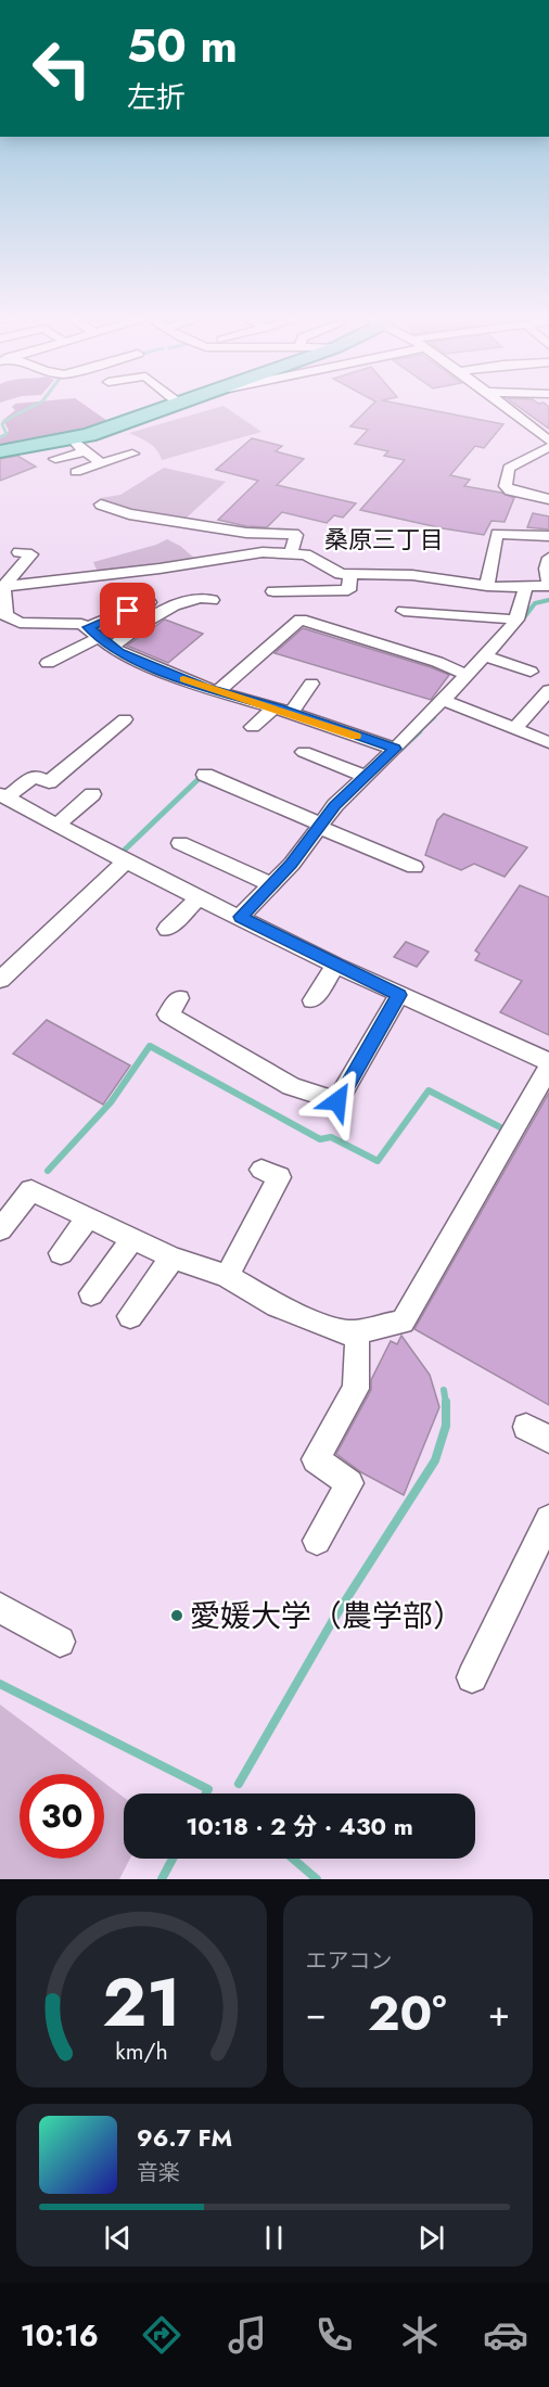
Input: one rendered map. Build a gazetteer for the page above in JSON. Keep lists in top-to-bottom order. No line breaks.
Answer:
{"districts":["桑原三丁目"],"places":["愛媛大学（農学部）"],"page":{"turn":["50 m","左折"],"limit":"30","trip":"10:18 · 2 分 · 430 m","tile":"エアコン","heat":["−","20°","+"],"song":["96.7 FM","音楽"],"tabs":"10:16","gauge":["21","km/h"]}}
